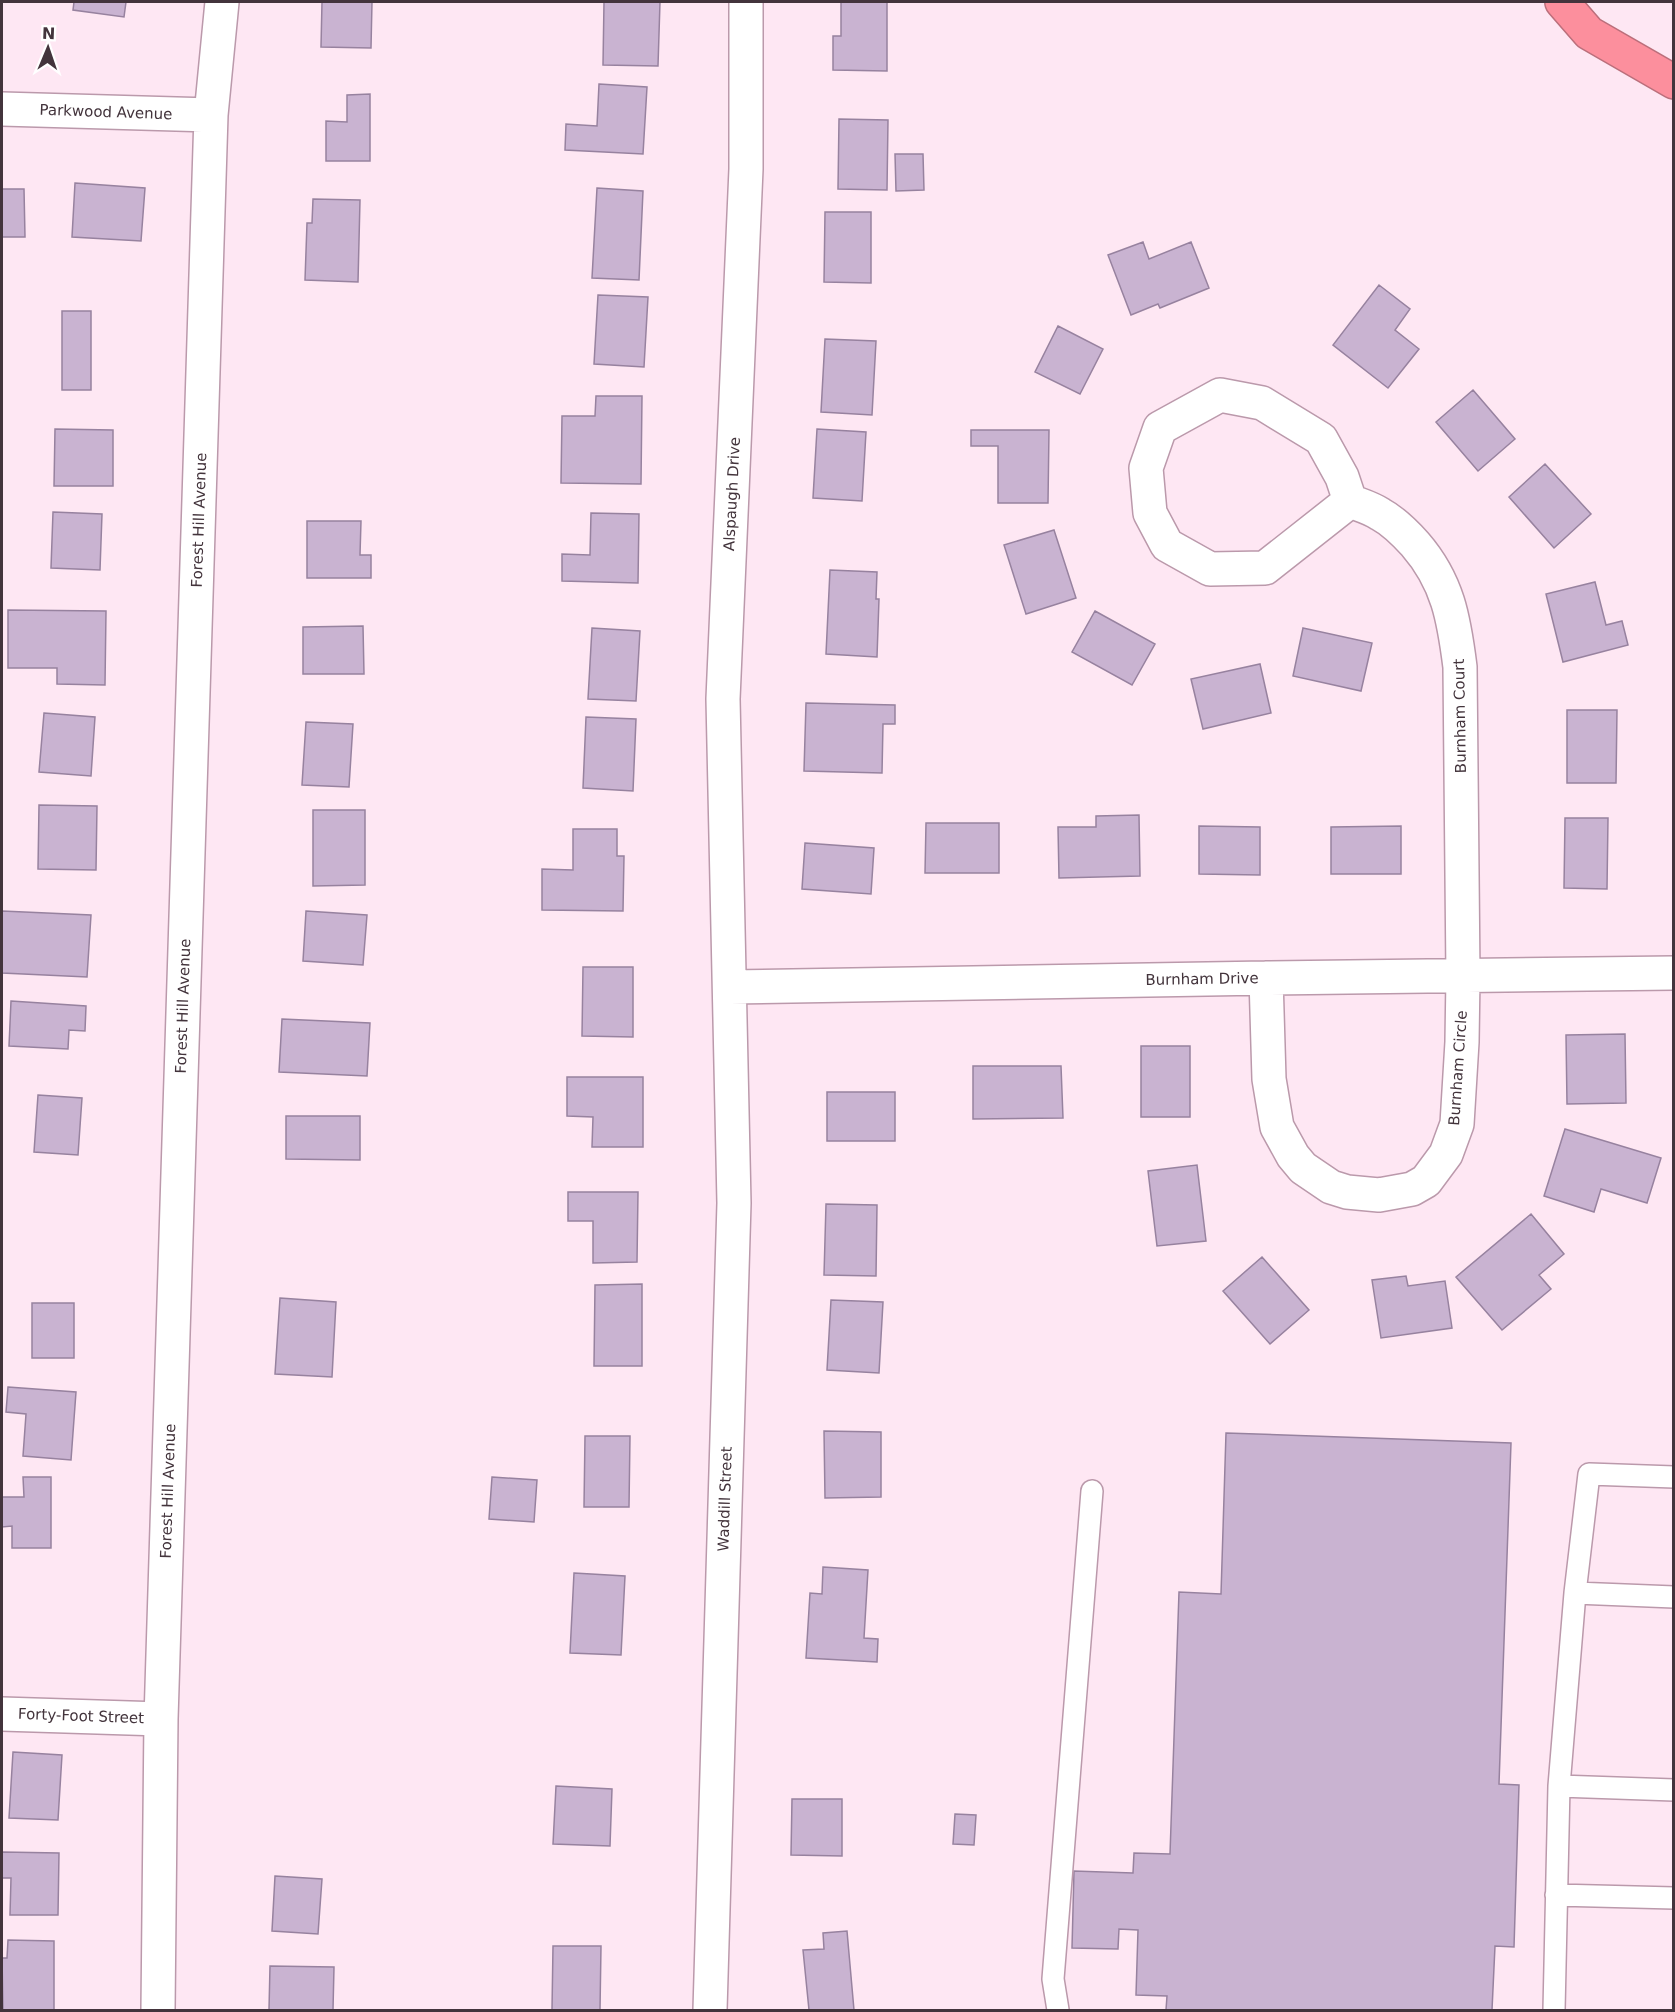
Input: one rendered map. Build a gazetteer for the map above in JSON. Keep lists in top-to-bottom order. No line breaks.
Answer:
{"streets":{"street":["Parkwood Avenue","Alspaugh Drive","Forest Hill Avenue","Burnham Court","Burnham Drive","Burnham Circle","Waddill Street","Forty-Foot Street"]},"crossings":[["Parkwood Avenue","Forest Hill Avenue"],["Alspaugh Drive","Burnham Drive"],["Alspaugh Drive","Waddill Street"],["Forest Hill Avenue","Forty-Foot Street"],["Burnham Court","Burnham Drive"],["Burnham Court","Burnham Circle"],["Burnham Drive","Burnham Circle"],["Burnham Drive","Waddill Street"]],"north":"top"}
